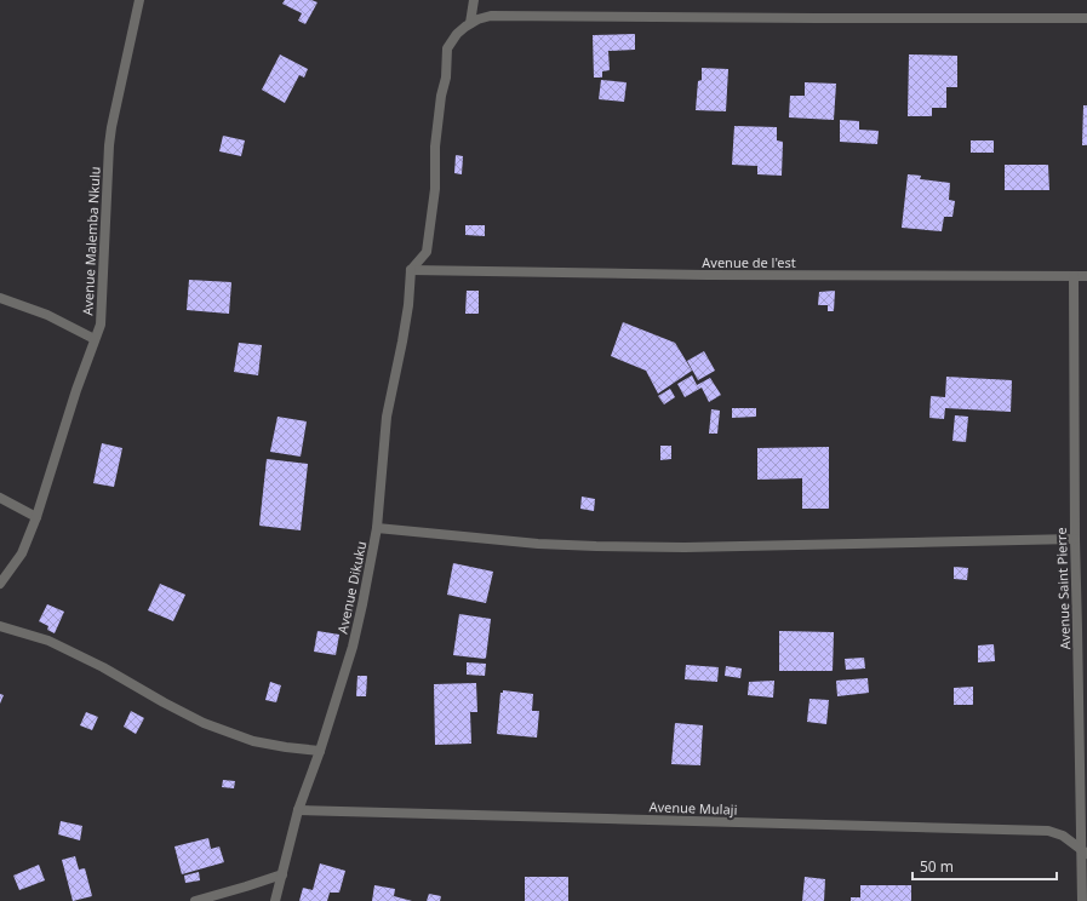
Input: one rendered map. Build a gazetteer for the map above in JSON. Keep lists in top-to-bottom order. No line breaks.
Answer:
{"streets":{"street":["Avenue Malemba Nkulu","Avenue de l'est","Avenue Dikuku","Avenue Saint Pierre","Avenue Mulaji"]},"crossings":[["Avenue de l'est","Avenue Dikuku"],["Avenue de l'est","Avenue Saint Pierre"],["Avenue Dikuku","Avenue Mulaji"],["Avenue Saint Pierre","Avenue Mulaji"]],"scale_bar":"50 m"}
